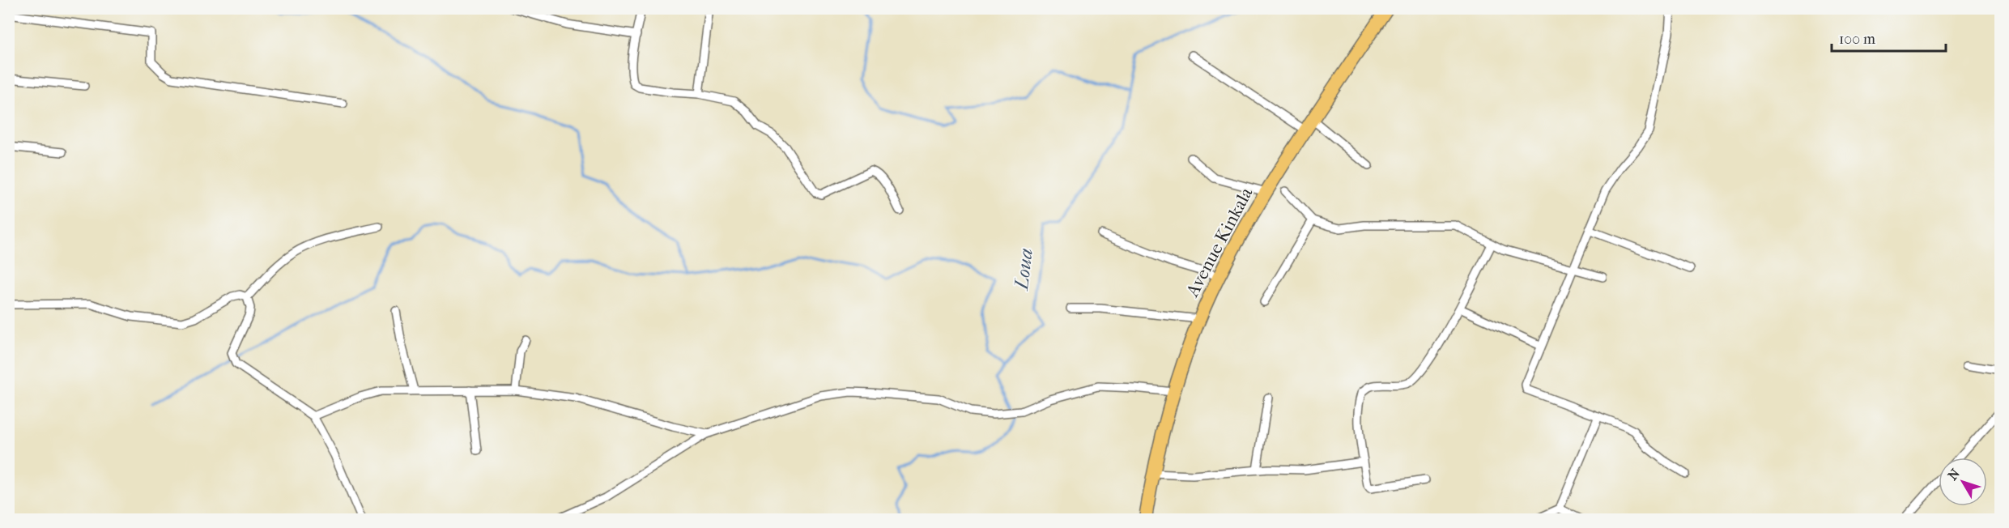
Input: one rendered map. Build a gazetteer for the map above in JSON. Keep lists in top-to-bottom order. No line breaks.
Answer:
{"streets":{"main road":["Avenue Kinkala"]},"water":["Loua"],"scale_bar":"100 m","north":"top left"}
